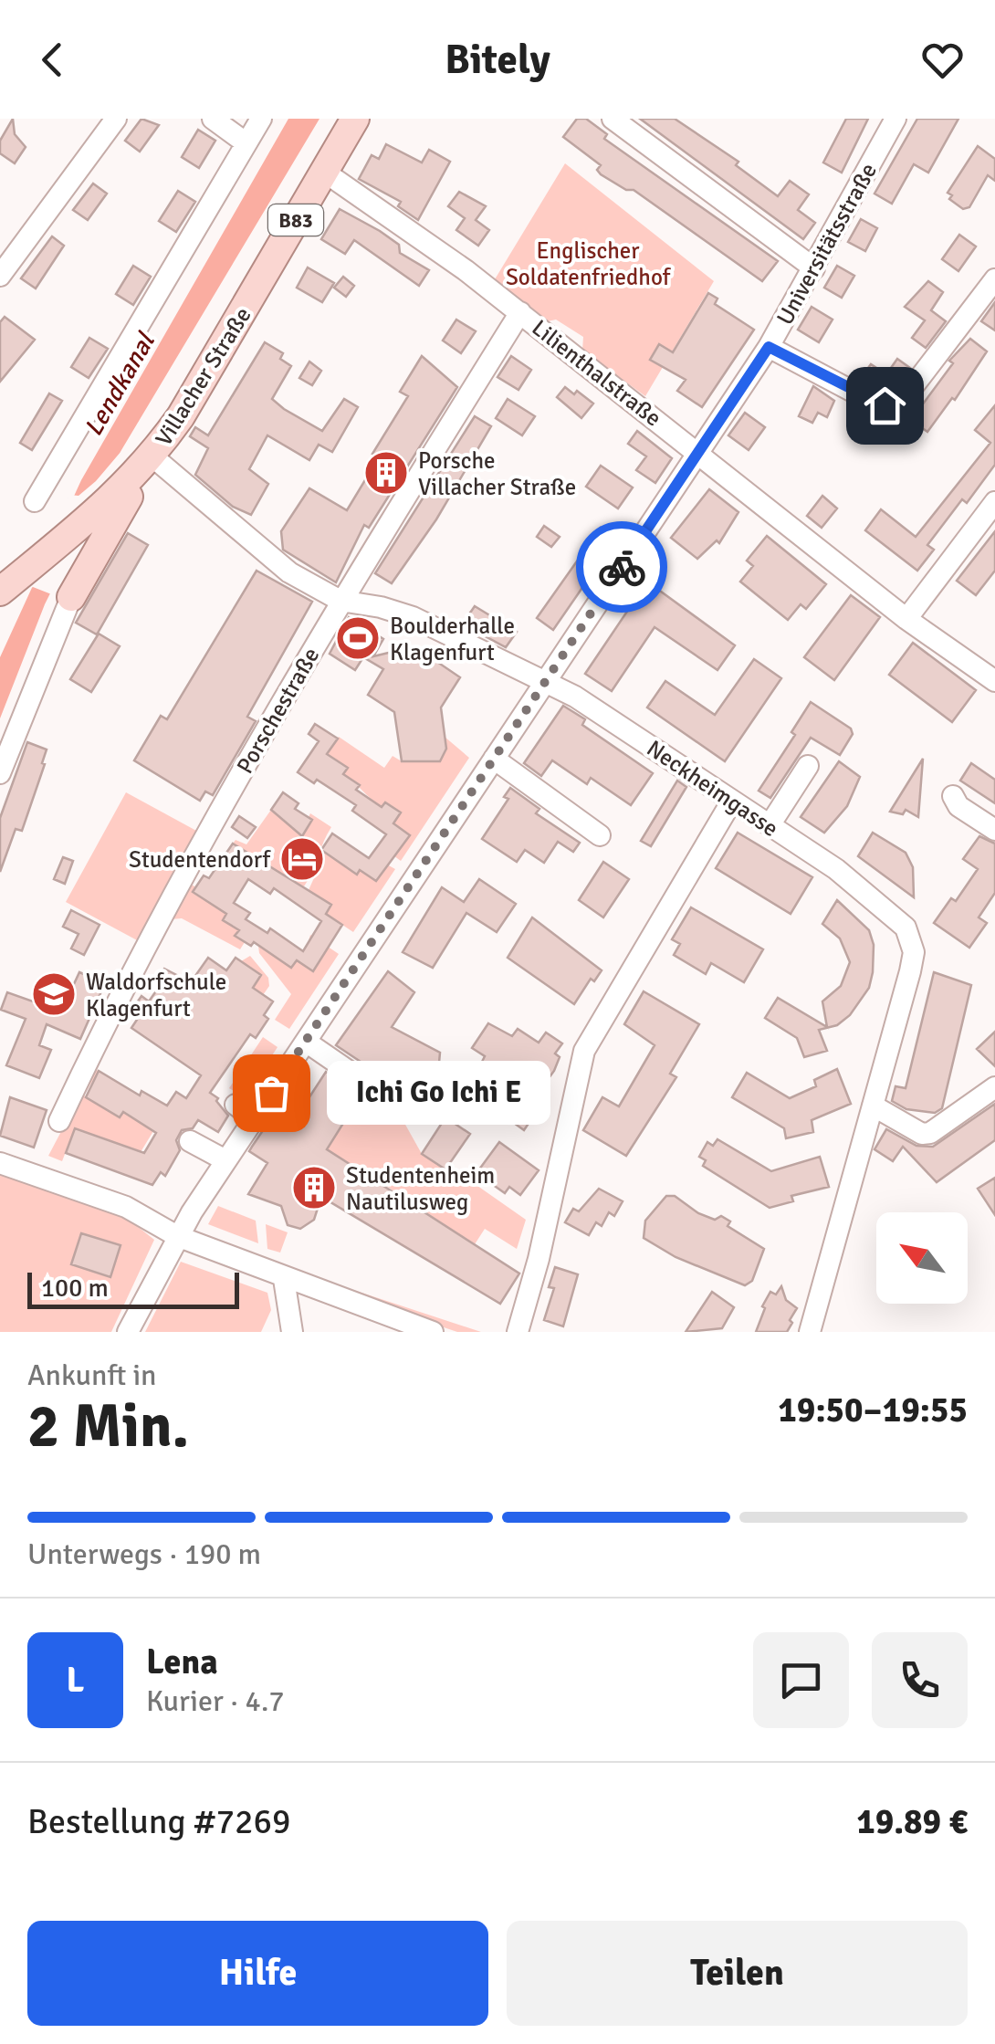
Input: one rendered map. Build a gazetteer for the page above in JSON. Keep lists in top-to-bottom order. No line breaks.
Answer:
{"streets":{"main road":["B83","Villacher Straße"],"street":["Universitätsstraße","Lilienthalstraße","Porschestraße","Neckheimgasse"]},"crossings":[["Universitätsstraße","Lilienthalstraße"],["Universitätsstraße","Neckheimgasse"],["Lilienthalstraße","Villacher Straße"],["Lilienthalstraße","Porschestraße"],["Villacher Straße","Neckheimgasse"],["Porschestraße","Neckheimgasse"]],"water":["Lendkanal"],"parks":["Englischer Soldatenfriedhof"],"places":{"building":["Porsche Villacher Straße","Studentenheim Nautilusweg"],"sports":["Boulderhalle Klagenfurt"],"hotel":["Studentendorf"],"school or university":["Waldorfschule Klagenfurt"],"other":["Ichi Go Ichi E"]},"scale_bar":"100 m","north":"top left","page":{"header":"Bitely","bubble":"Ichi Go Ichi E","scale":"100 m","heading":["2 Min.","Ankunft in","19:50–19:55"],"panel":["Lena","Kurier · 4.7","Bestellung #7269","19.89 €"],"bar":"Unterwegs · 190 m","round":"L","buttons":["Hilfe","Teilen"]}}
